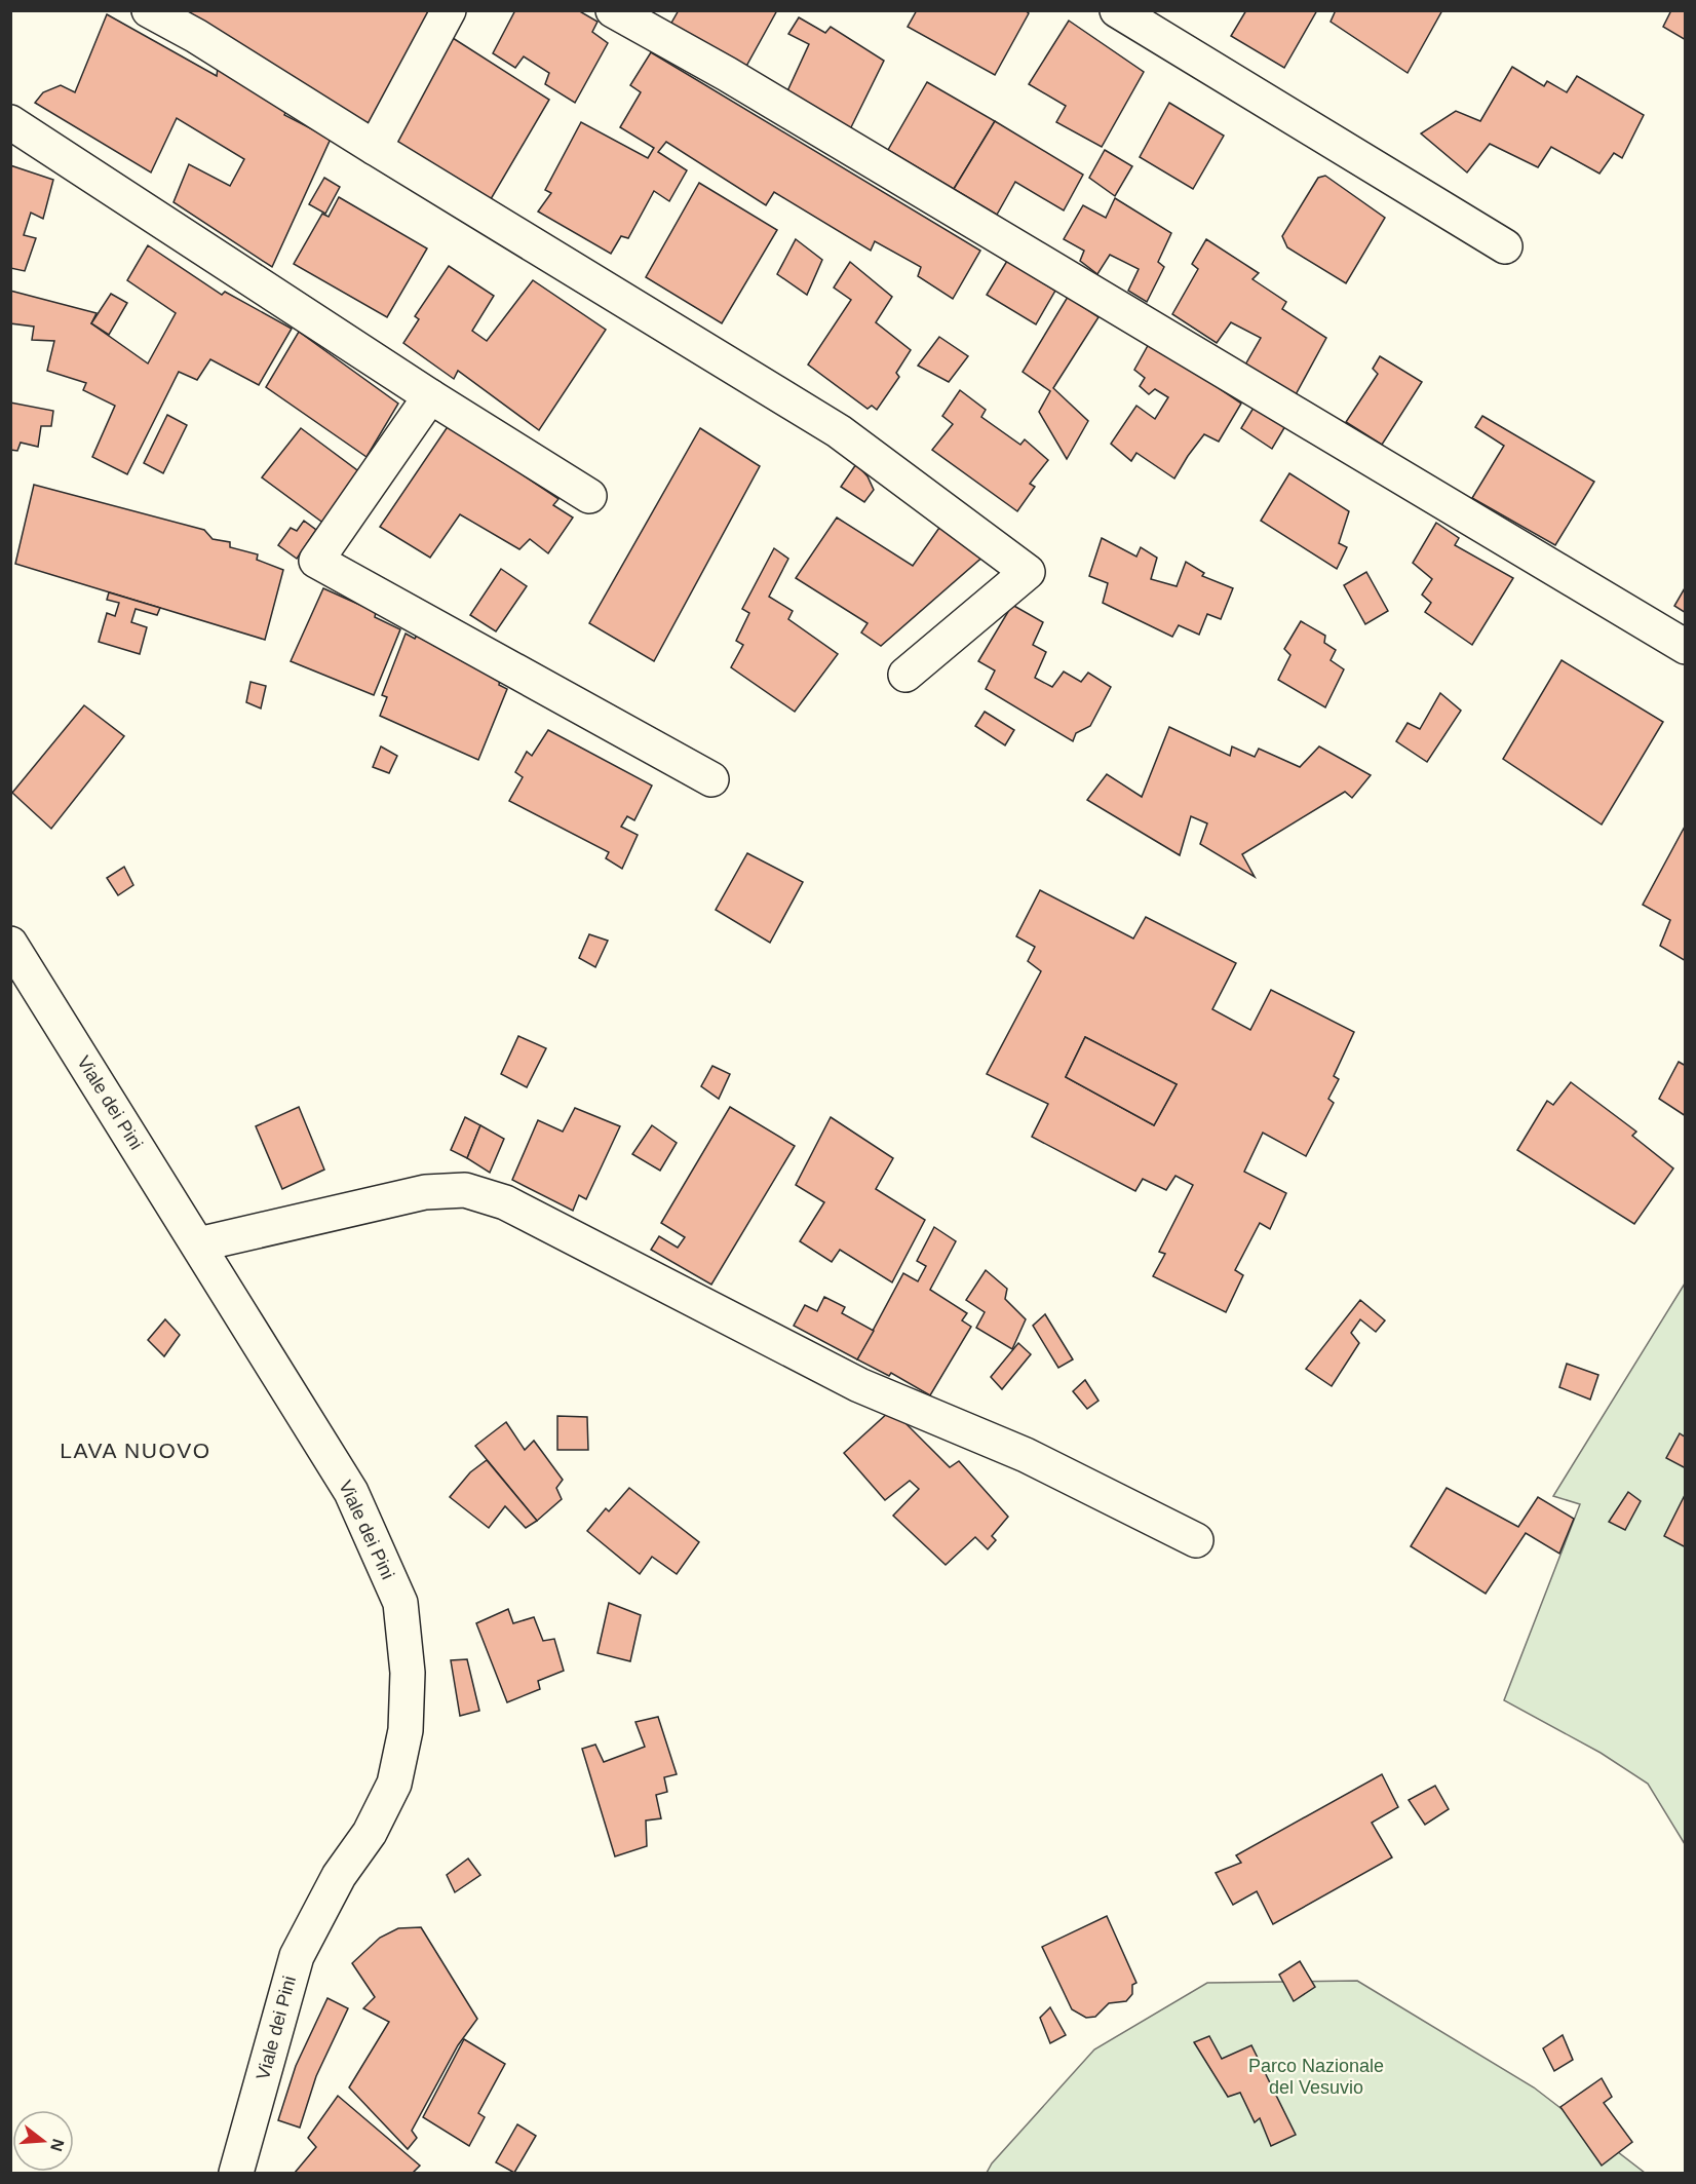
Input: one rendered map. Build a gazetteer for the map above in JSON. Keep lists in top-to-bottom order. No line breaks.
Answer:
{"streets":{"street":["Viale dei Pini"]},"districts":["LAVA NUOVO"],"parks":["Parco Nazionale del Vesuvio"],"north":"right"}
